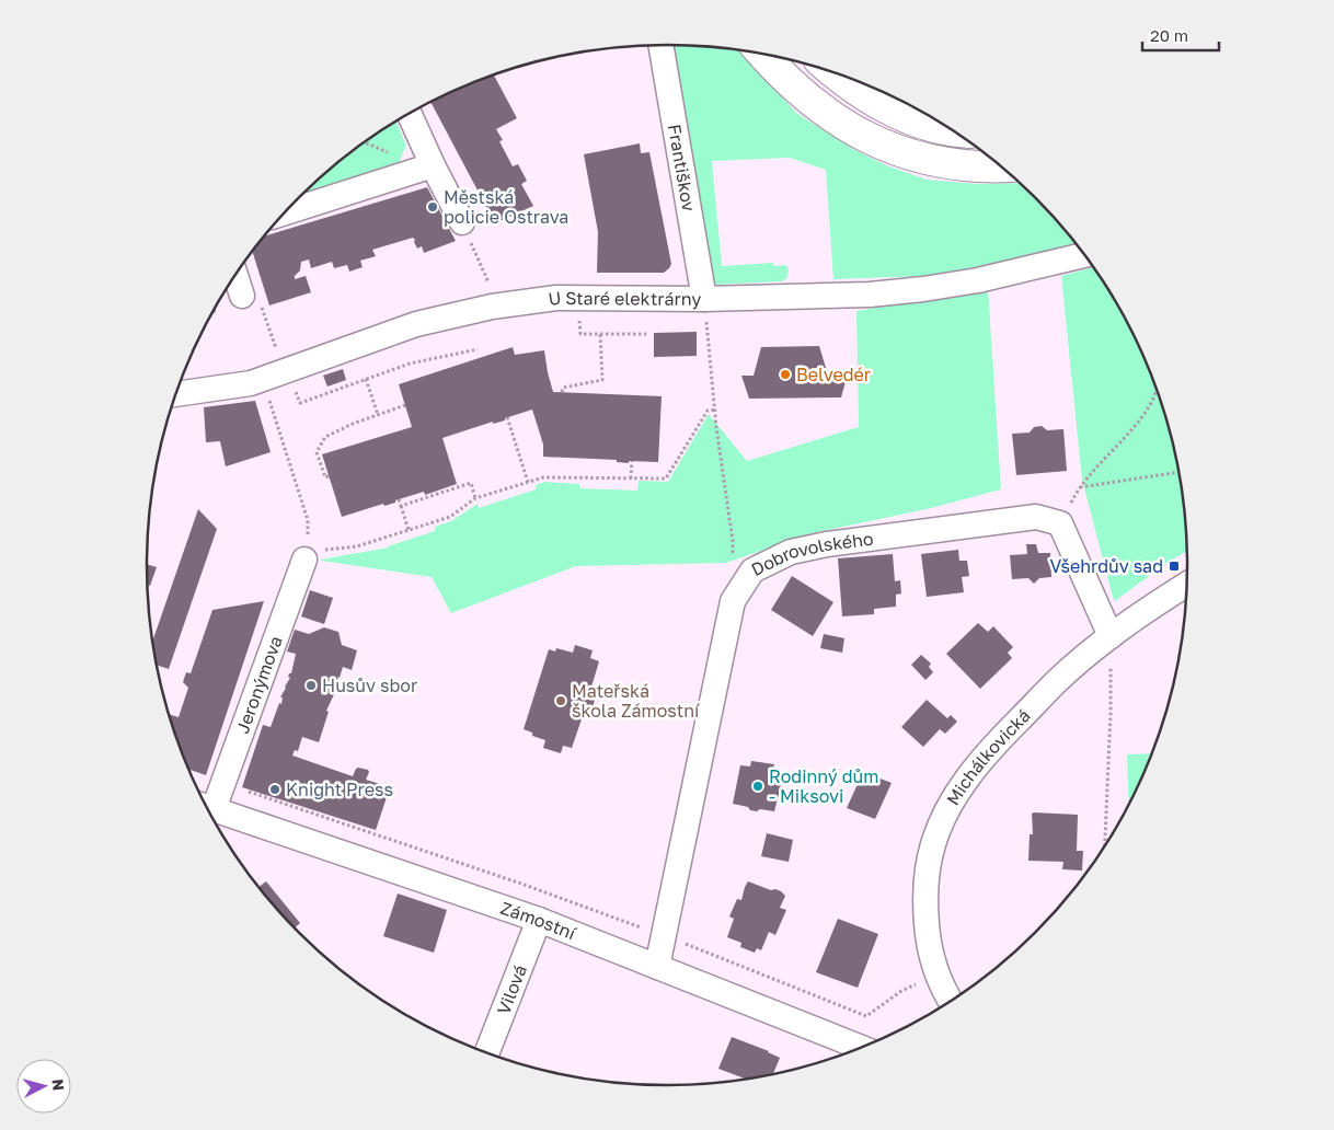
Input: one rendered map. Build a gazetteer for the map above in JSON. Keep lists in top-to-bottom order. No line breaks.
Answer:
{"streets":{"street":["Františkov","U Staré elektrárny","Dobrovolského","Jeronýmova","Michálkovická","Zámostní","Vilová"]},"crossings":[["Františkov","U Staré elektrárny"],["Dobrovolského","Michálkovická"],["Dobrovolského","Zámostní"],["Zámostní","Vilová"]],"places":{"other":["Městská policie Ostrava","Belvedér","Husův sbor","Mateřská škola Zámostní","Rodinný dům - Miksovi","Knight Press"],"transit":["Všehrdův sad"]},"scale_bar":"20 m","north":"right"}
